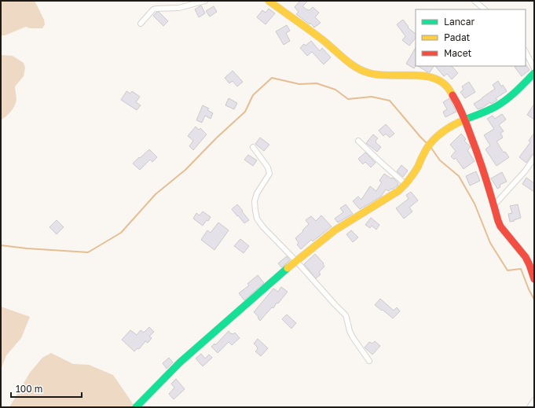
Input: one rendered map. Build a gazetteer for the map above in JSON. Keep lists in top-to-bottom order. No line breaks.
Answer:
{"legend":["Lancar","Padat","Macet"],"scale_bar":"100 m"}
